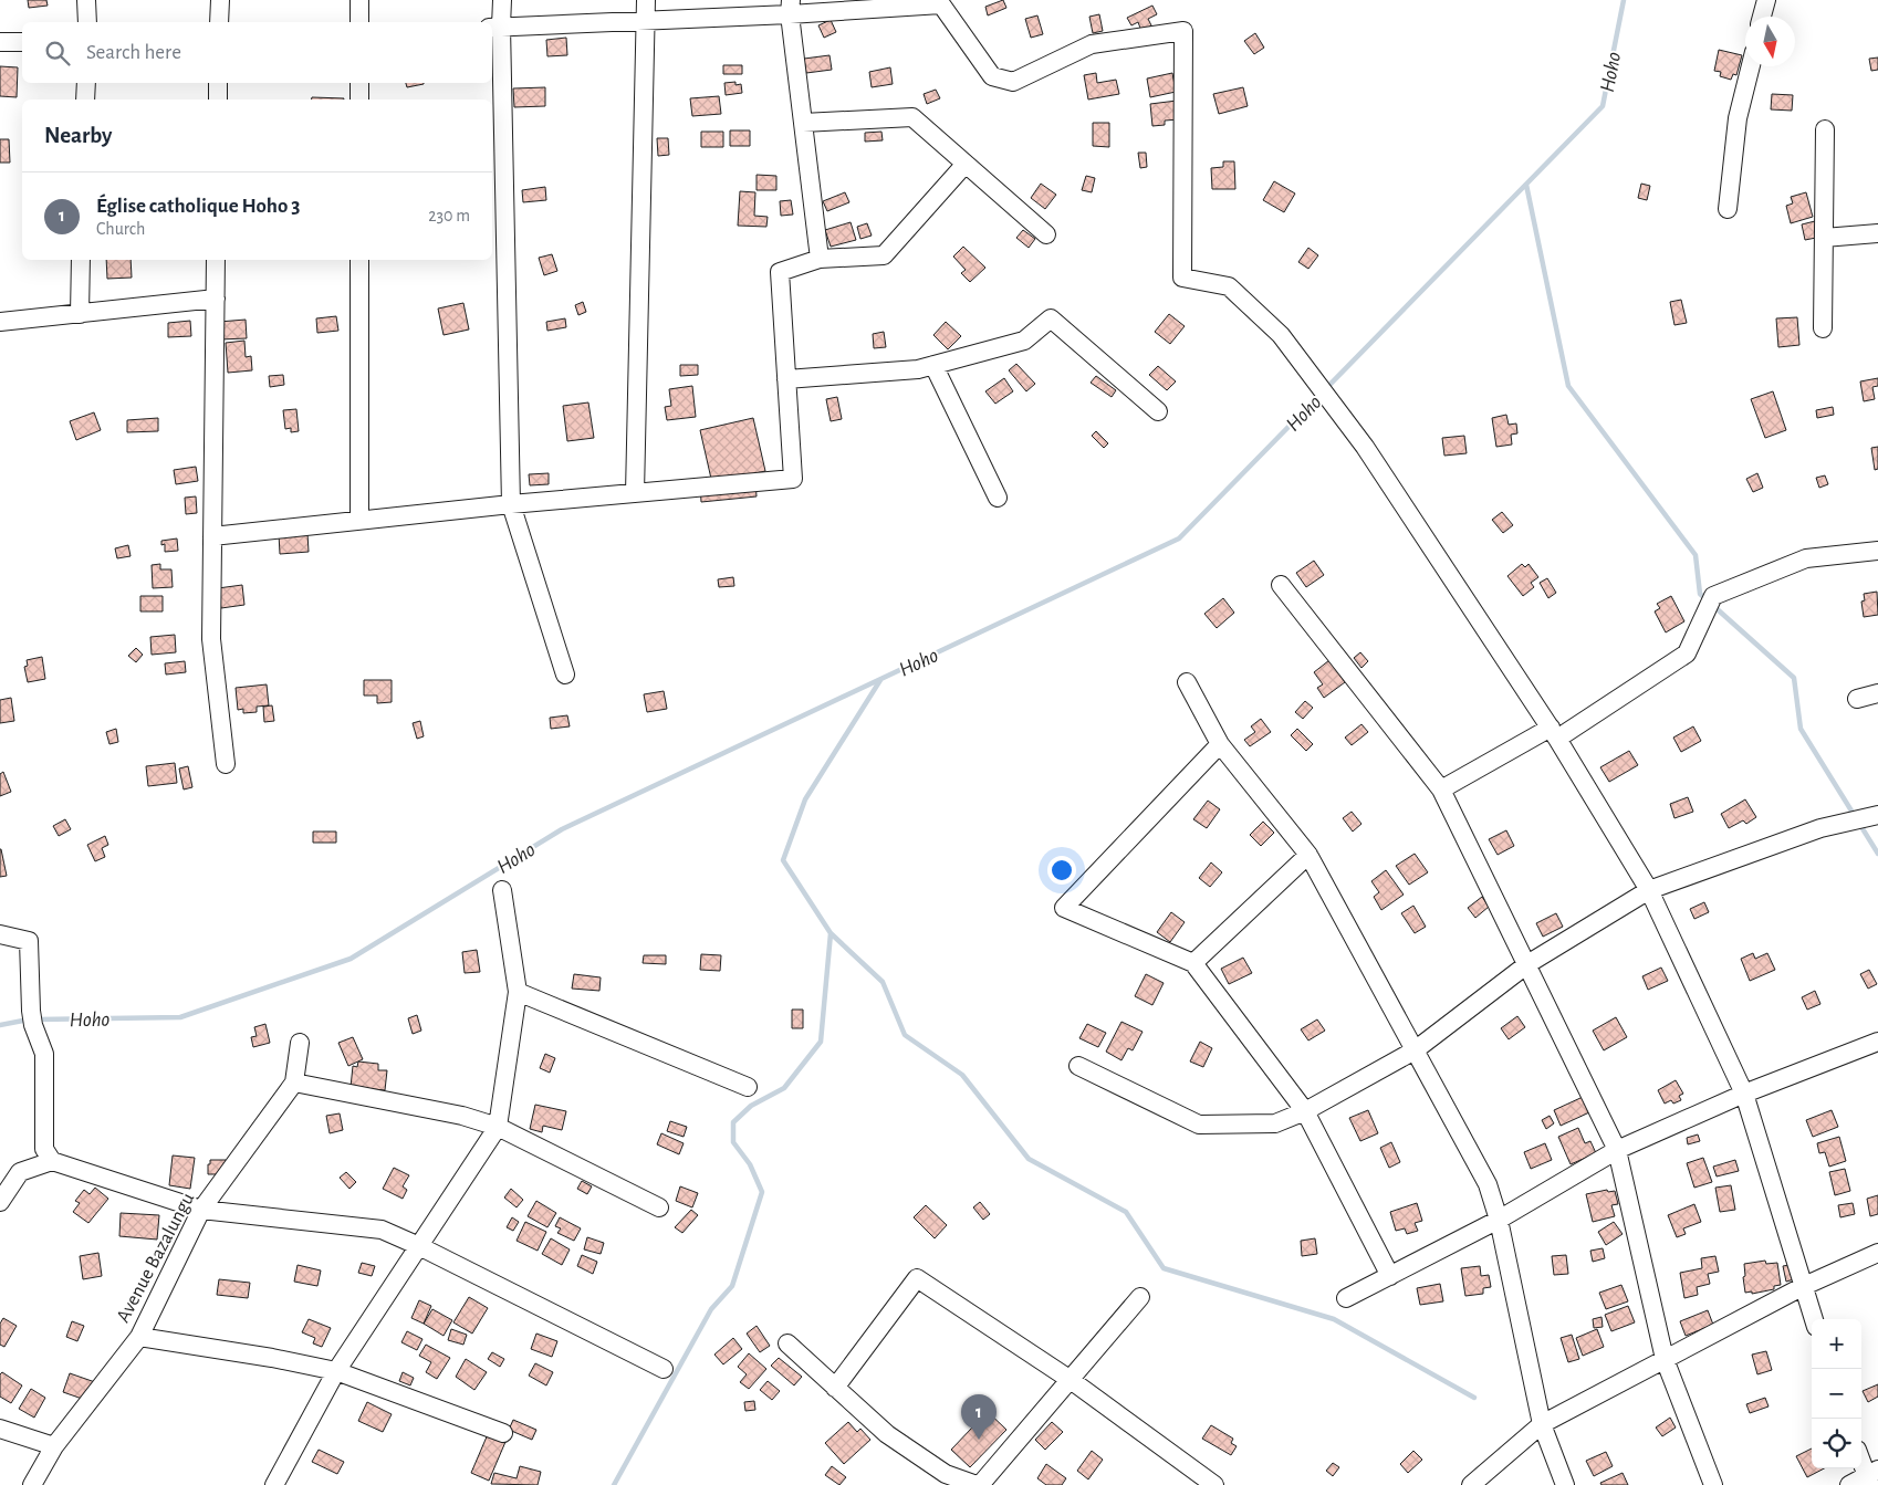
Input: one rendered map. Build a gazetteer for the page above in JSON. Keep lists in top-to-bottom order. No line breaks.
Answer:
{"streets":{"street":["Avenue Bazalungu"]},"water":["Hoho"],"north":"bottom","page":{"search":"Search here","heading":"Nearby","list":[{"mark":"1","name":"Église catholique Hoho 3","note":"Church","value":"230 m"}],"map_buttons":["+","−"],"pins":"1"}}
